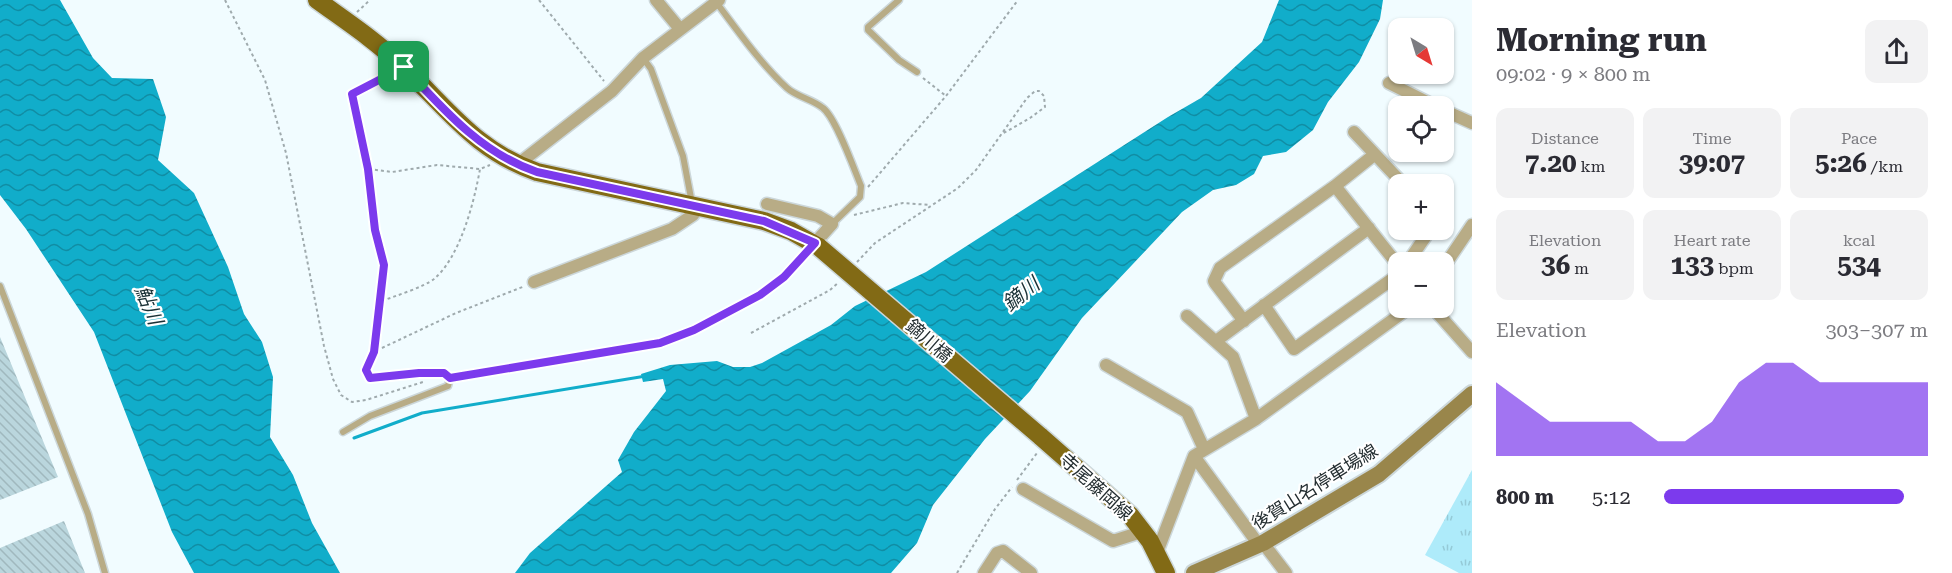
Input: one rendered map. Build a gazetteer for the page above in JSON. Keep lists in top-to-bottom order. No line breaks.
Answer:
{"streets":{"main road":["鏑川橋","寺尾藤岡線","後賀山名停車場線"]},"crossings":[["鏑川橋","寺尾藤岡線"]],"water":["鏑川","鮎川"],"north":"bottom right","page":{"heading":["Morning run","09:02 · 9 × 800 m"],"map_buttons":["+","−"],"stats":[["Distance","7.20 km"],["Time","39:07"],["Pace","5:26 /km"],["Elevation","36 m"],["Heart rate","133 bpm"],["kcal","534"]],"chart":["Elevation","303–307 m"],"list":[{"name":"800 m","note":"5:12"}]}}
